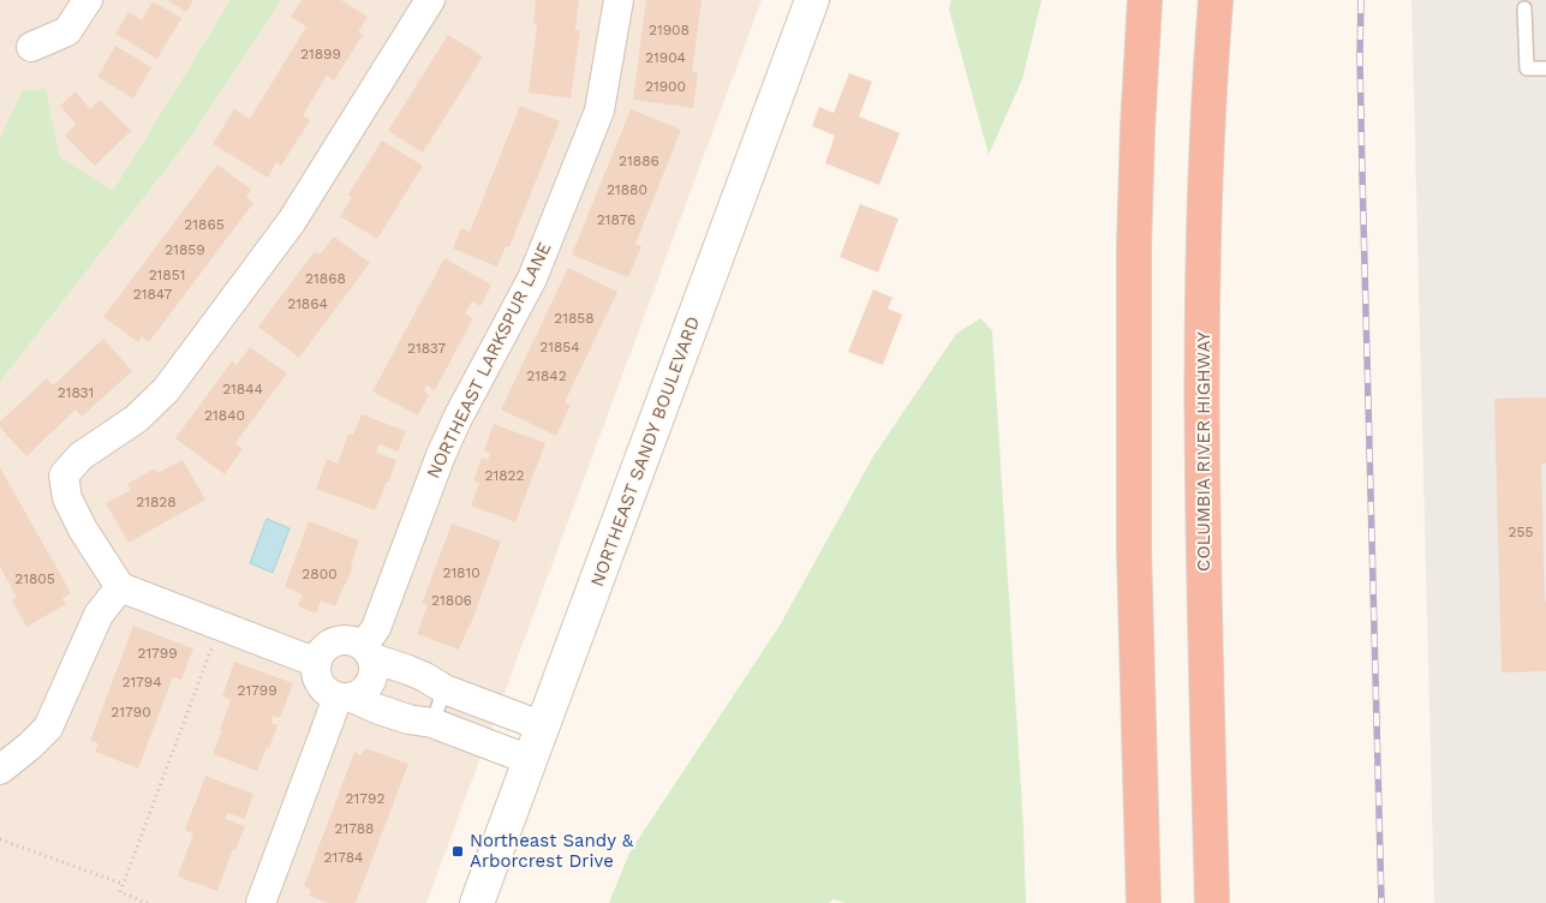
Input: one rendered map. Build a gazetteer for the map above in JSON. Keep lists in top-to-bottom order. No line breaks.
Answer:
{"streets":{"highway":["COLUMBIA RIVER HIGHWAY"],"main road":["NORTHEAST SANDY BOULEVARD"],"street":["NORTHEAST LARKSPUR LANE"]},"places":{"transit":["Northeast Sandy & Arborcrest Drive"]},"house_numbers":["21908","21899","21904","21900","21886","21880","21876","21865","21859","21851","21868","21847","21864","21858","21854","21837","21842","21844","21831","21840","21822","21828","255","21810","2800","21805","21806","21799","21794","21799","21790","21792","21788","21784"]}
